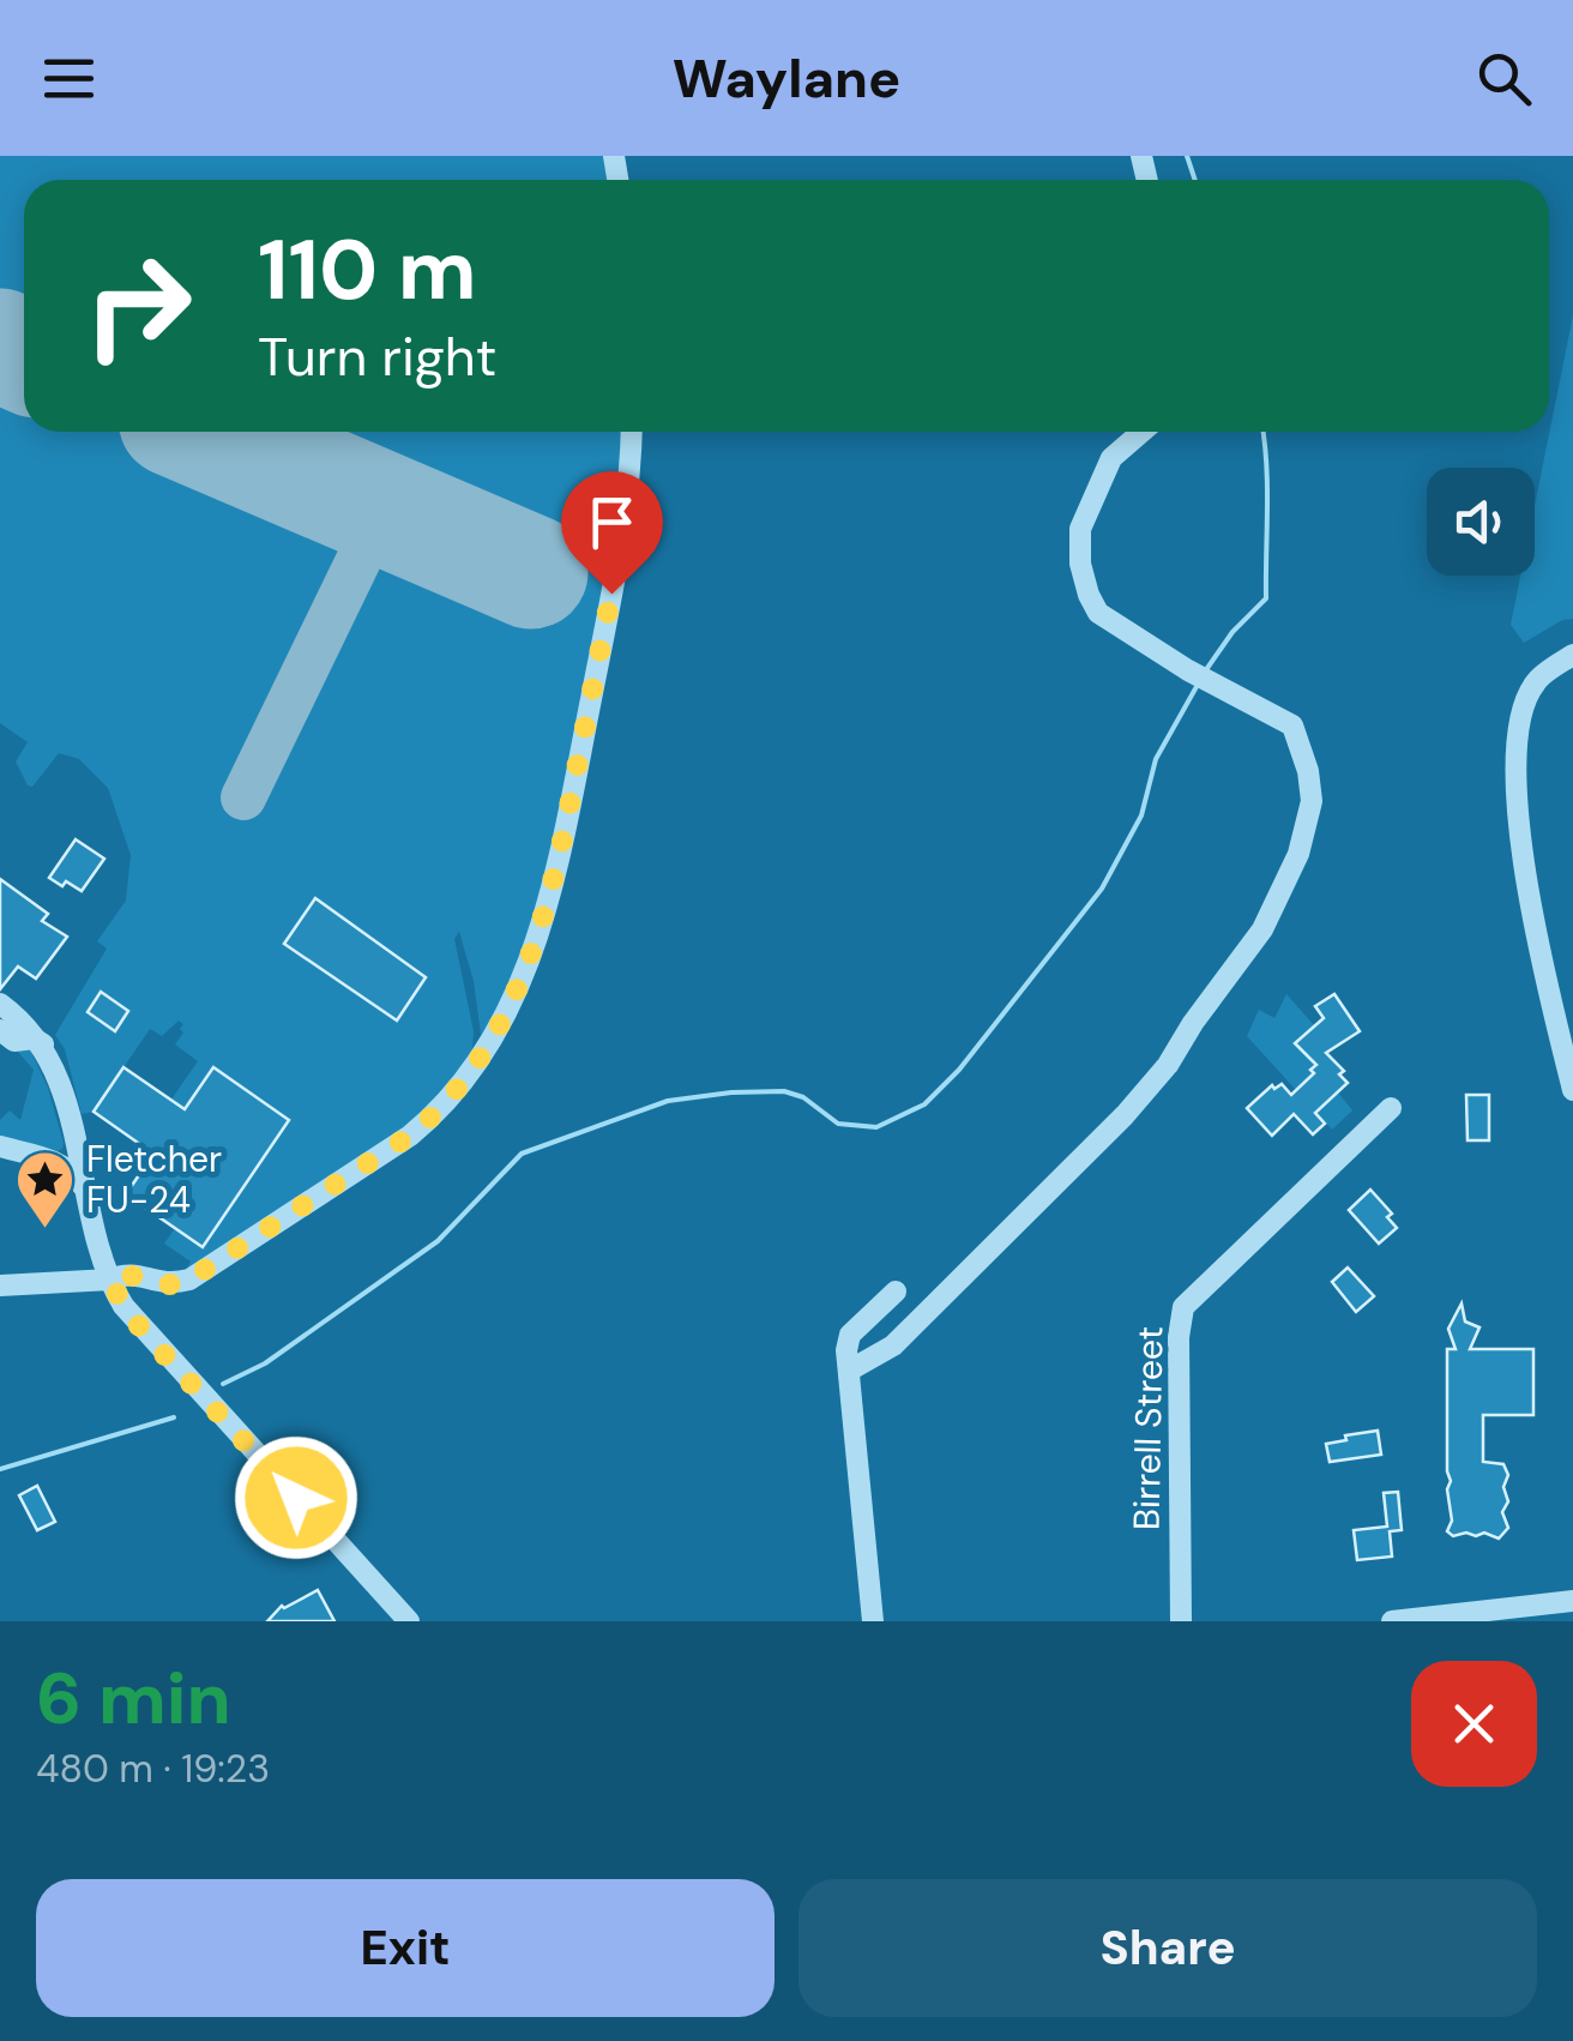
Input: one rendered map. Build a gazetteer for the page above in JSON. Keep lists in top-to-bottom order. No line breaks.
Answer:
{"streets":{"street":["Birrell Street"]},"places":{"place":["Fletcher FU-24"]},"page":{"header":"Waylane","turn":["110 m","Turn right"],"heading":["6 min","480 m · 19:23"],"buttons":["Exit","Share"]}}
